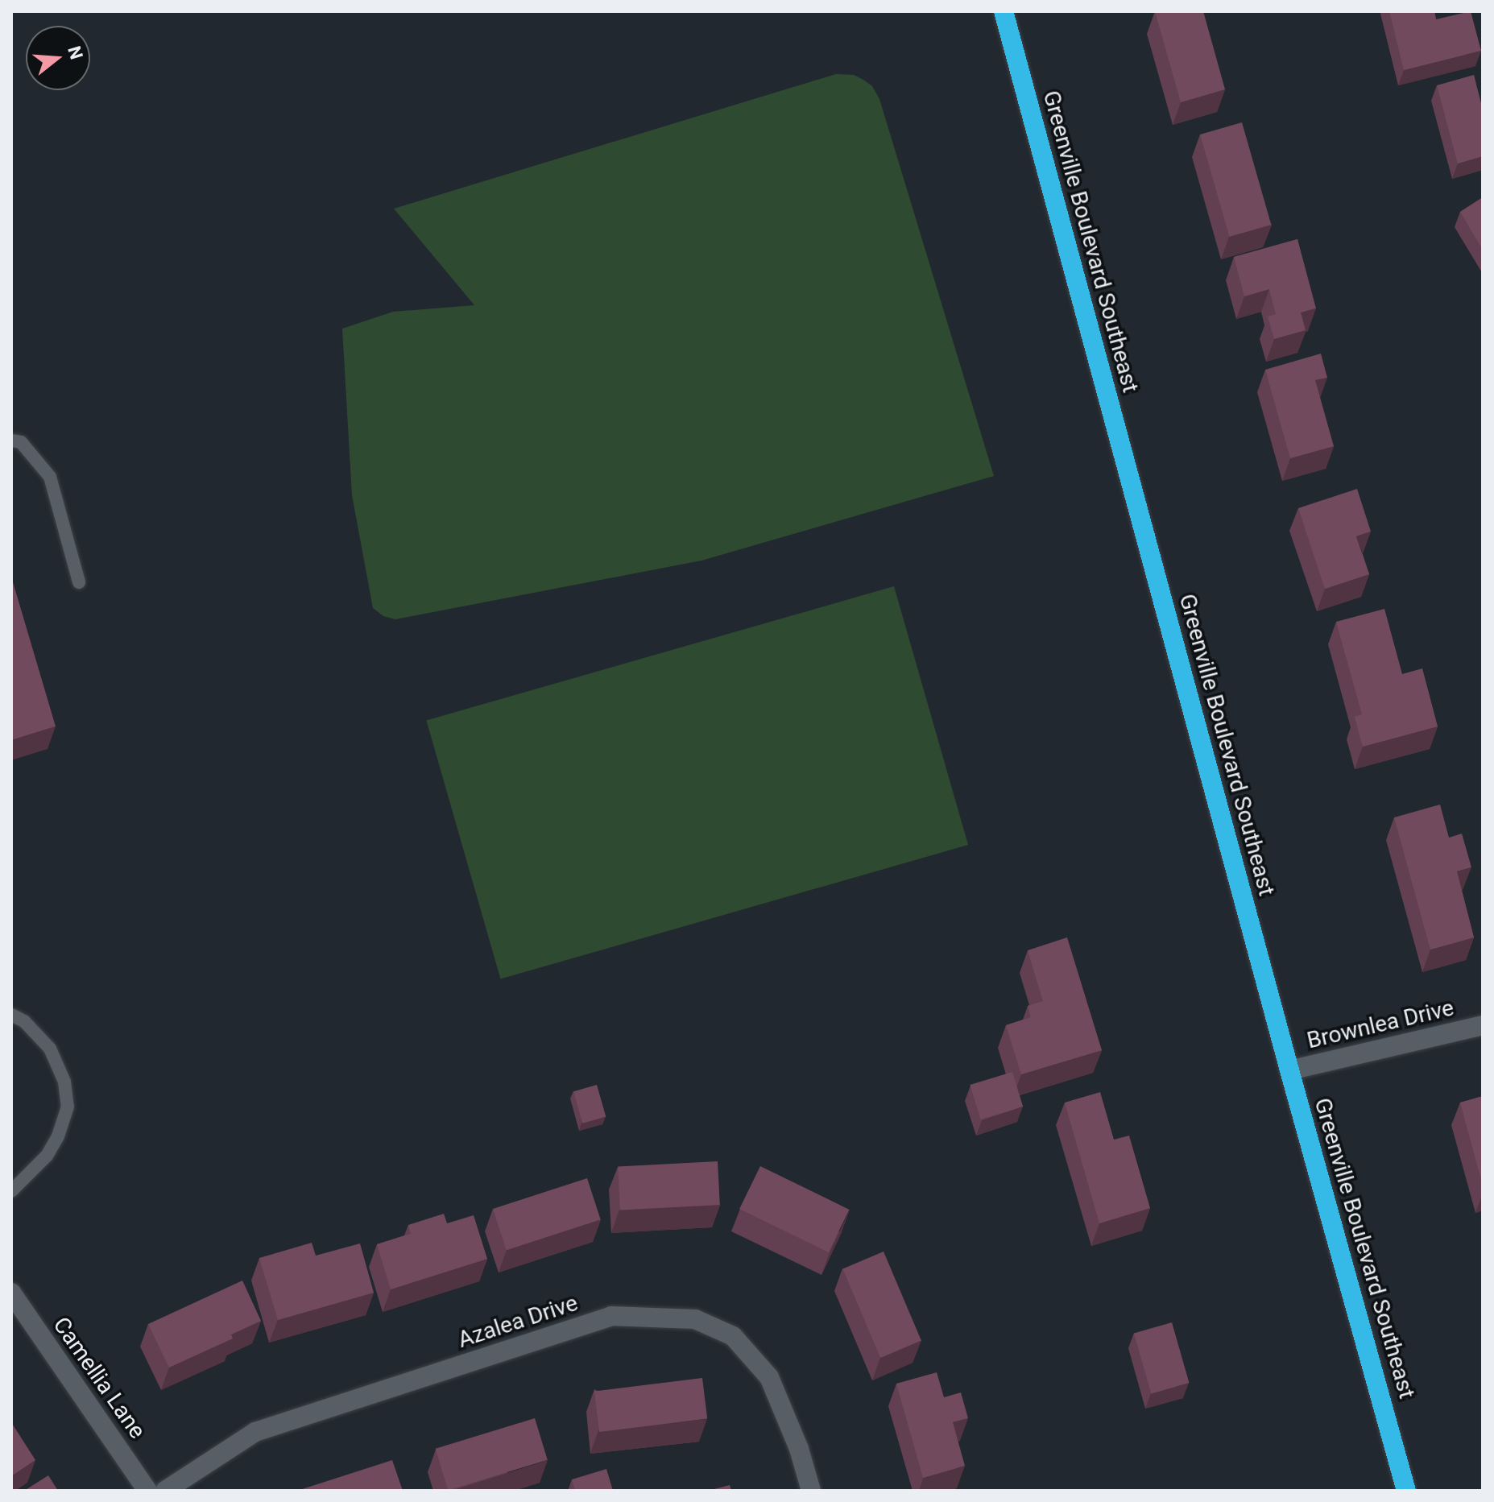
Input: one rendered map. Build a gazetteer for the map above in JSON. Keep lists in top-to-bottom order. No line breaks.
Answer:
{"streets":{"highway":["Greenville Boulevard Southeast"],"street":["Brownlea Drive","Azalea Drive","Camellia Lane"]},"crossings":[["Greenville Boulevard Southeast","Brownlea Drive"]],"north":"right"}
